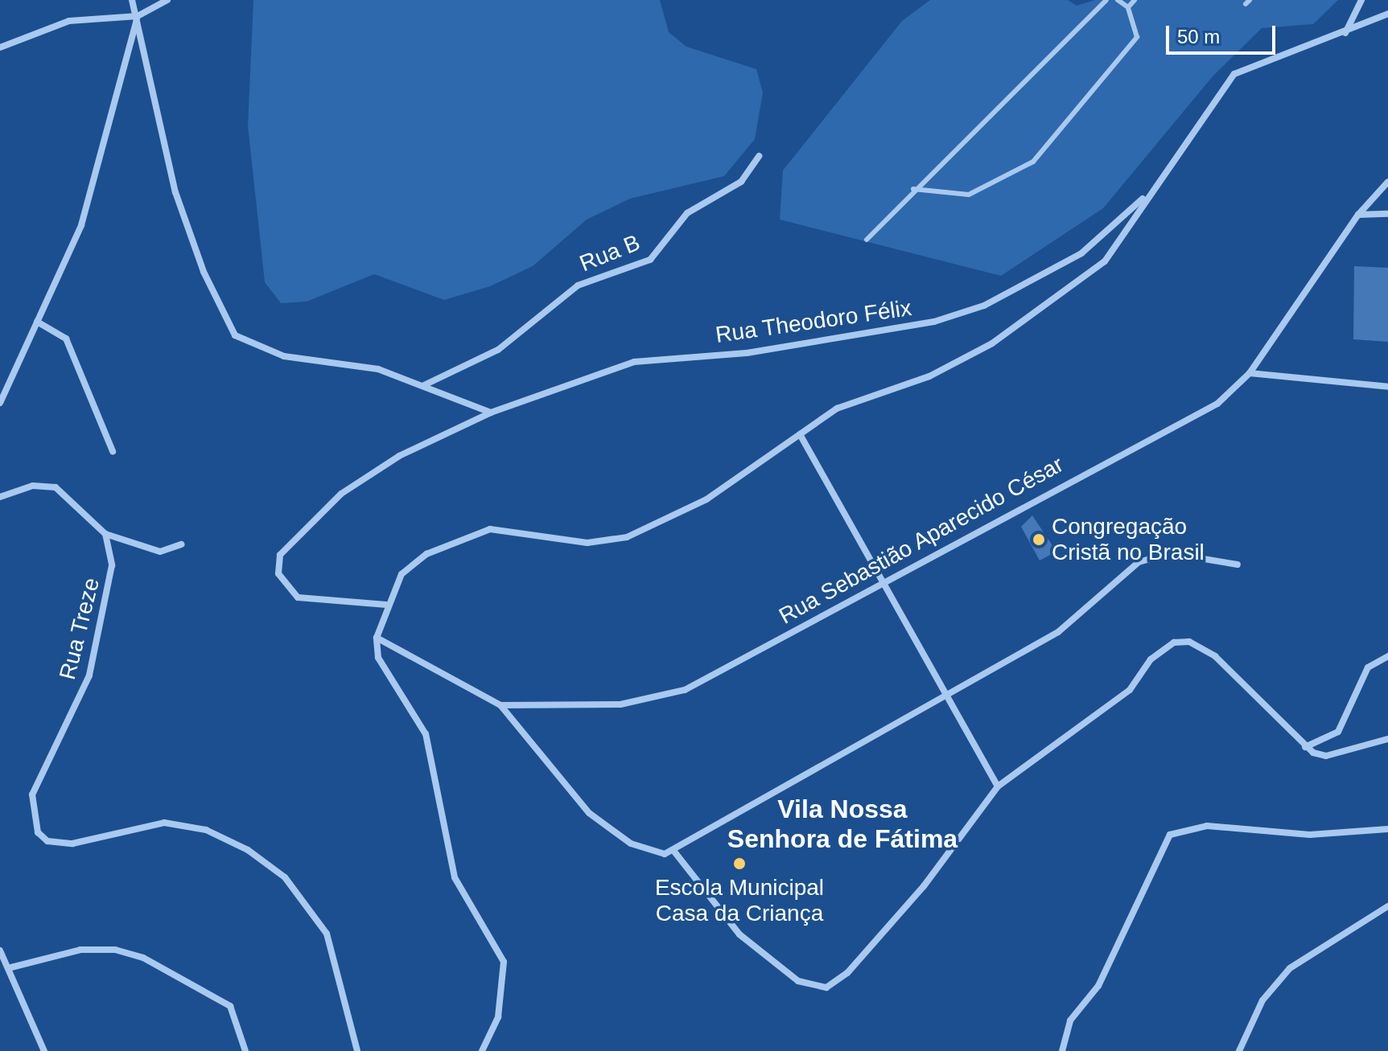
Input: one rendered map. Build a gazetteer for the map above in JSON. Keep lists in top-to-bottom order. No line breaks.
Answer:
{"streets":{"street":["Rua B","Rua Theodoro Félix","Rua Sebastião Aparecido César","Rua Treze"]},"districts":["Vila Nossa Senhora de Fátima"],"places":["Congregação Cristã no Brasil","Escola Municipal Casa da Criança"],"scale_bar":"50 m"}
